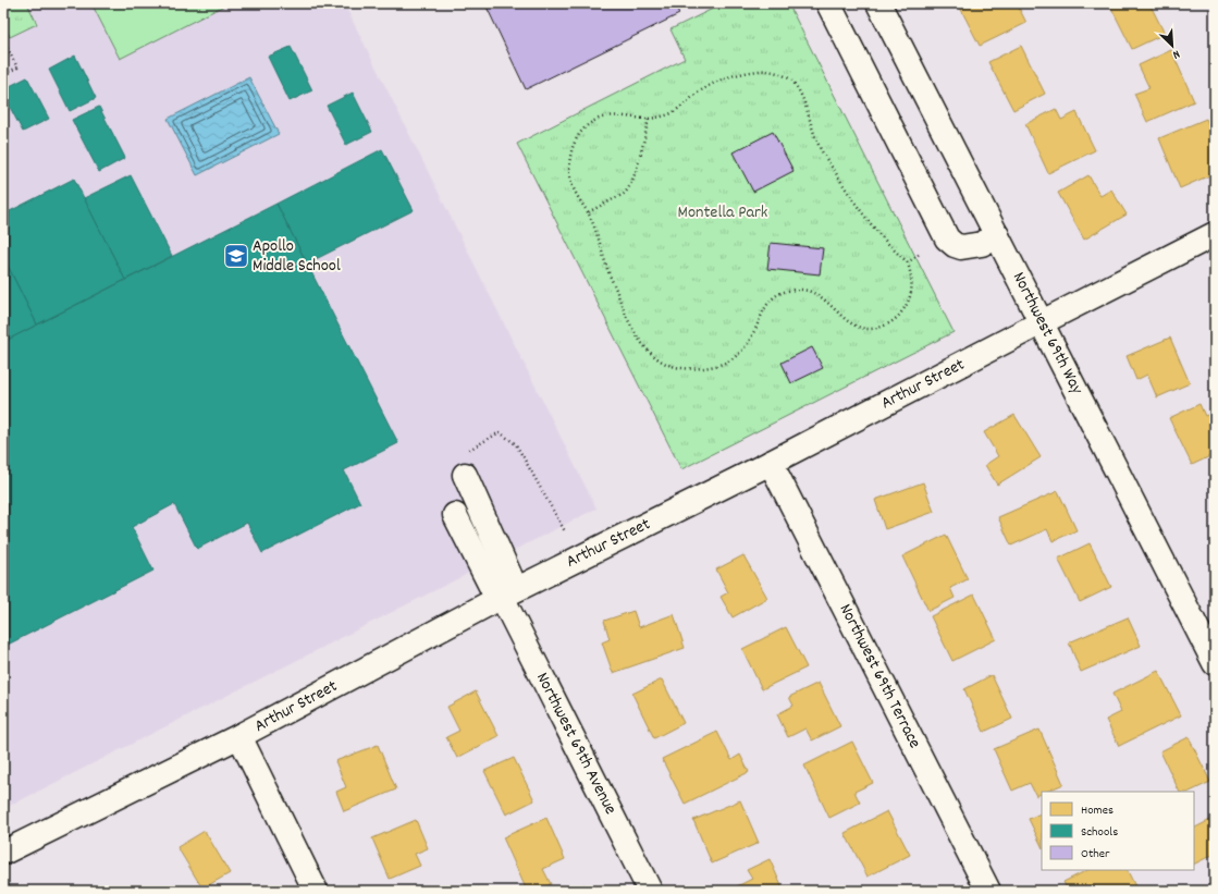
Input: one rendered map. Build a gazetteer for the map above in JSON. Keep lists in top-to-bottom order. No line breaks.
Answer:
{"streets":{"street":["Northwest 69th Way","Arthur Street","Northwest 69th Terrace","Northwest 69th Avenue"]},"crossings":[["Northwest 69th Way","Arthur Street"],["Arthur Street","Northwest 69th Terrace"],["Arthur Street","Northwest 69th Avenue"]],"parks":["Montella Park"],"places":{"school or university":["Apollo Middle School"]},"legend":["Homes","Schools","Other"],"north":"bottom right"}
